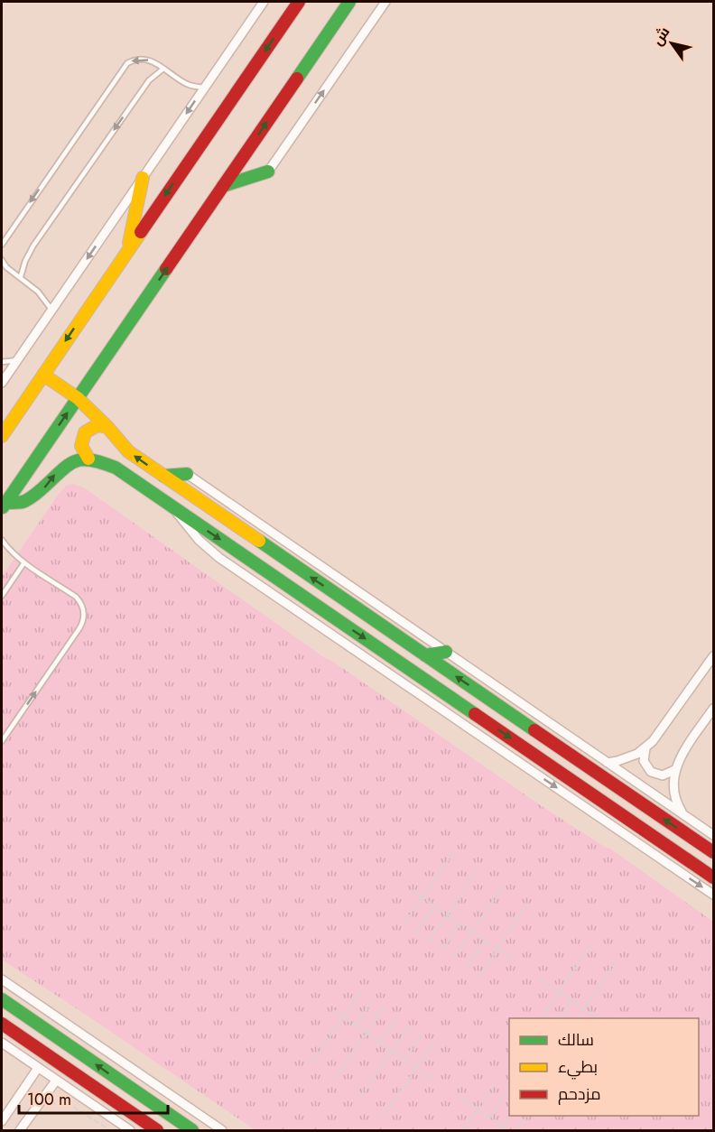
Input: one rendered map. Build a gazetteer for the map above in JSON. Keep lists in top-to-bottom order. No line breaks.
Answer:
{"legend":["سالك","بطيء","مزدحم"],"scale_bar":"100 m","north":"top left"}
